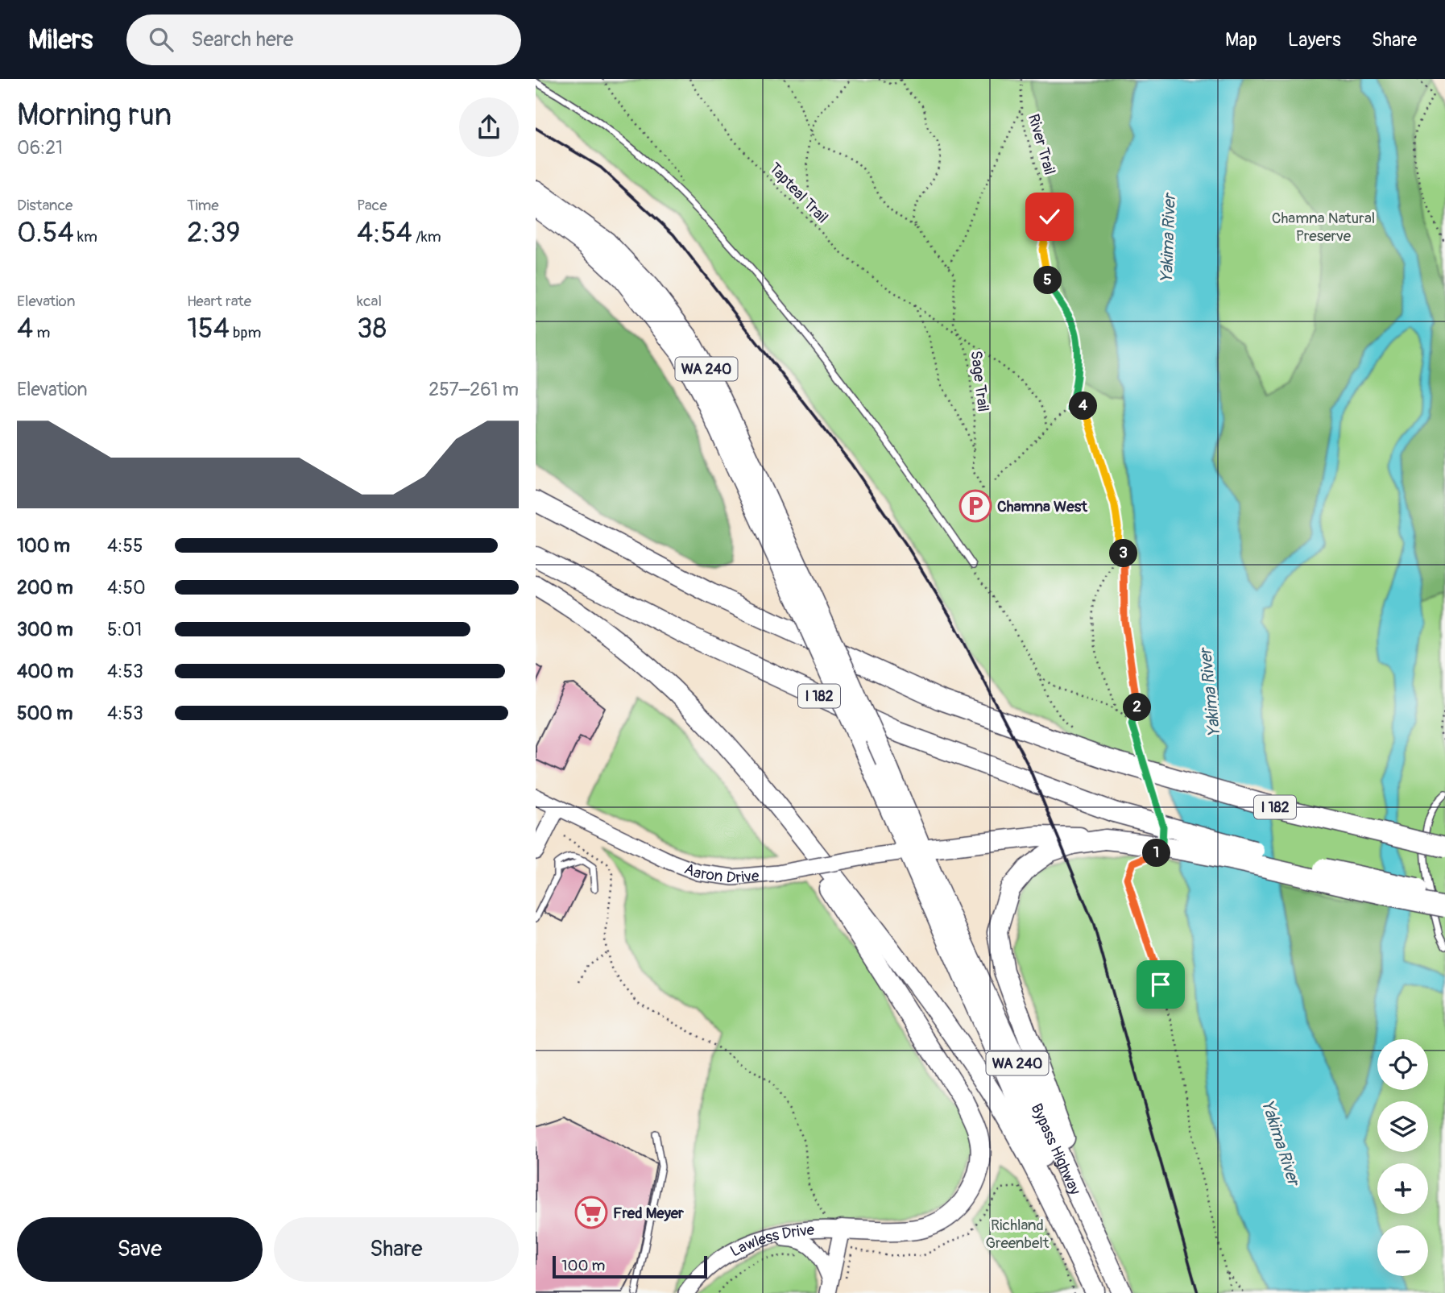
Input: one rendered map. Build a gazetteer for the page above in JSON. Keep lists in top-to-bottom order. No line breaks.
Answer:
{"streets":{"highway":["WA 240","I 182","Bypass Highway"],"main road":["Aaron Drive","Lawless Drive"],"path":["River Trail","Tapteal Trail","Sage Trail"]},"crossings":[["Tapteal Trail","Sage Trail"],["WA 240","Aaron Drive"],["WA 240","Bypass Highway"],["Aaron Drive","Bypass Highway"]],"water":["Yakima River"],"parks":["Chamna Natural Preserve","Richland Greenbelt"],"places":{"parking":["Chamna West"],"supermarket":["Fred Meyer"]},"scale_bar":"100 m","page":{"header":"Milers","search":"Search here","nav":["Map","Layers","Share"],"heading":["Morning run","06:21"],"stats":[["Distance","0.54 km"],["Time","2:39"],["Pace","4:54 /km"],["Elevation","4 m"],["Heart rate","154 bpm"],["kcal","38"]],"pins":["5","4","3","2","1"],"chart":["Elevation","257–261 m"],"list":[{"name":"100 m","note":"4:55"},{"name":"200 m","note":"4:50"},{"name":"300 m","note":"5:01"},{"name":"400 m","note":"4:53"},{"name":"500 m","note":"4:53"}],"map_buttons":["+","−"],"buttons":["Save","Share"],"scale":"100 m"}}
